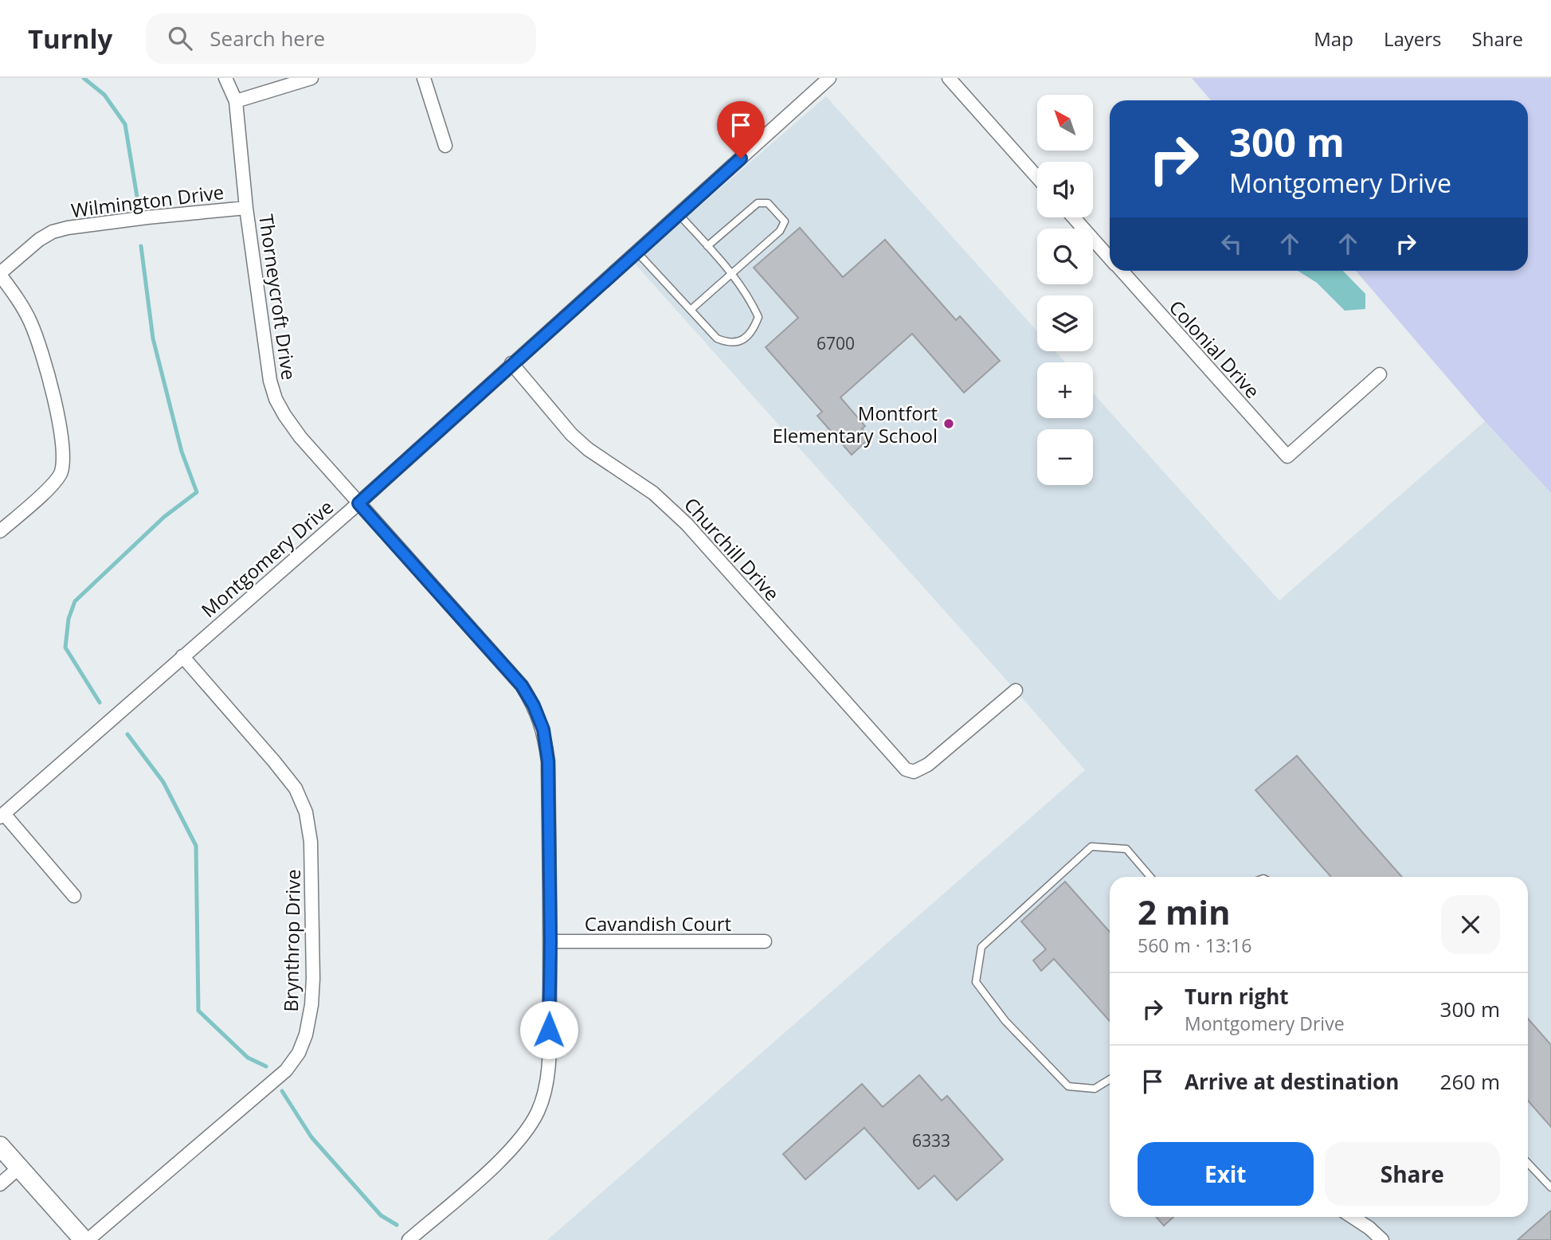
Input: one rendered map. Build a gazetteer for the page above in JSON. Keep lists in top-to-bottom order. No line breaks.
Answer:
{"streets":{"street":["Wilmington Drive","Thorneycroft Drive","Colonial Drive","Churchill Drive","Montgomery Drive","Cavandish Court","Brynthrop Drive"]},"crossings":[["Wilmington Drive","Thorneycroft Drive"],["Thorneycroft Drive","Montgomery Drive"],["Thorneycroft Drive","Cavandish Court"],["Churchill Drive","Montgomery Drive"],["Montgomery Drive","Brynthrop Drive"]],"places":["Montfort Elementary School"],"house_numbers":["6700","6333"],"north":"top left","page":{"header":"Turnly","search":"Search here","nav":["Map","Layers","Share"],"map_buttons":["+","−"],"turn":["300 m","Montgomery Drive"],"heading":["2 min","560 m · 13:16"],"list":[{"name":"Turn right","note":"Montgomery Drive","value":"300 m"},{"name":"Arrive at destination","value":"260 m"}],"buttons":["Exit","Share"]}}
